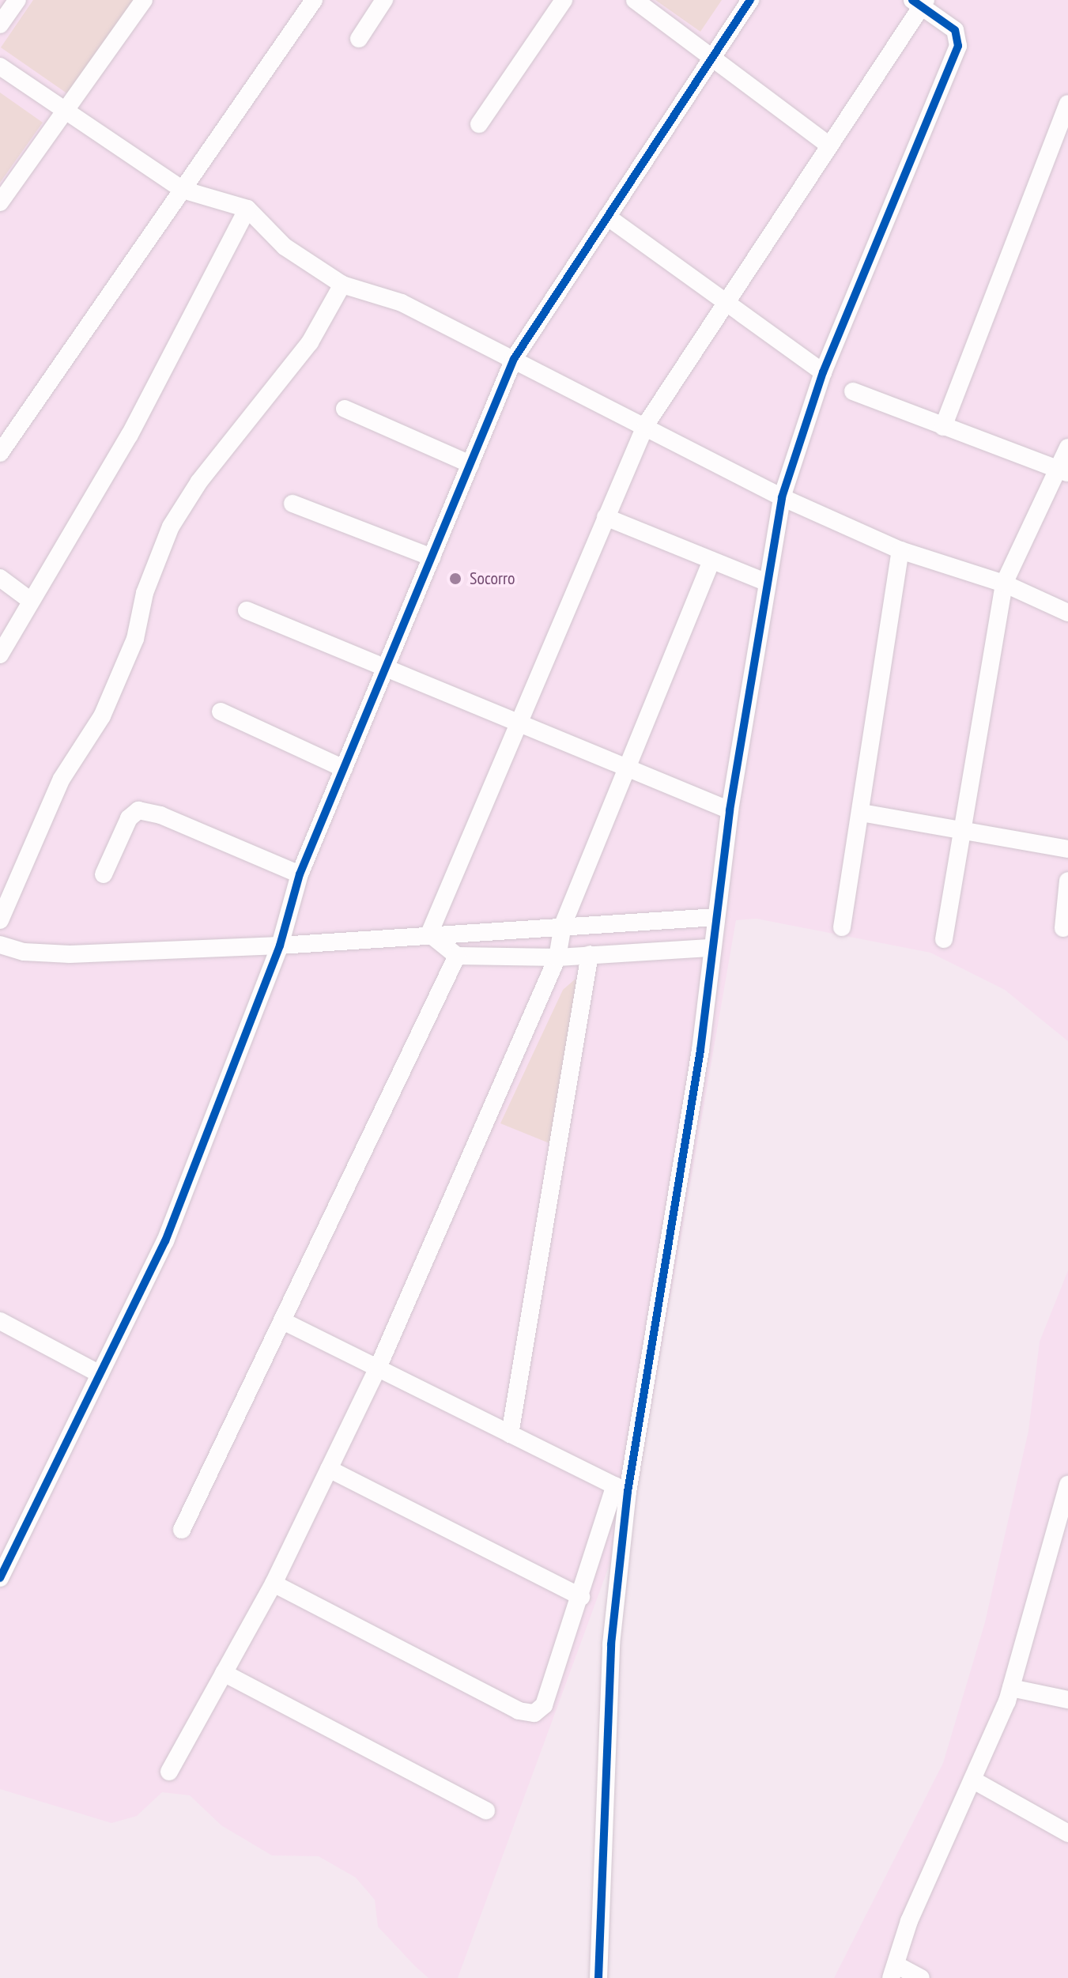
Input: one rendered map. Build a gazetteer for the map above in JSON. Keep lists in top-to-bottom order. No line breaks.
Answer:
{"places":["Socorro"]}
